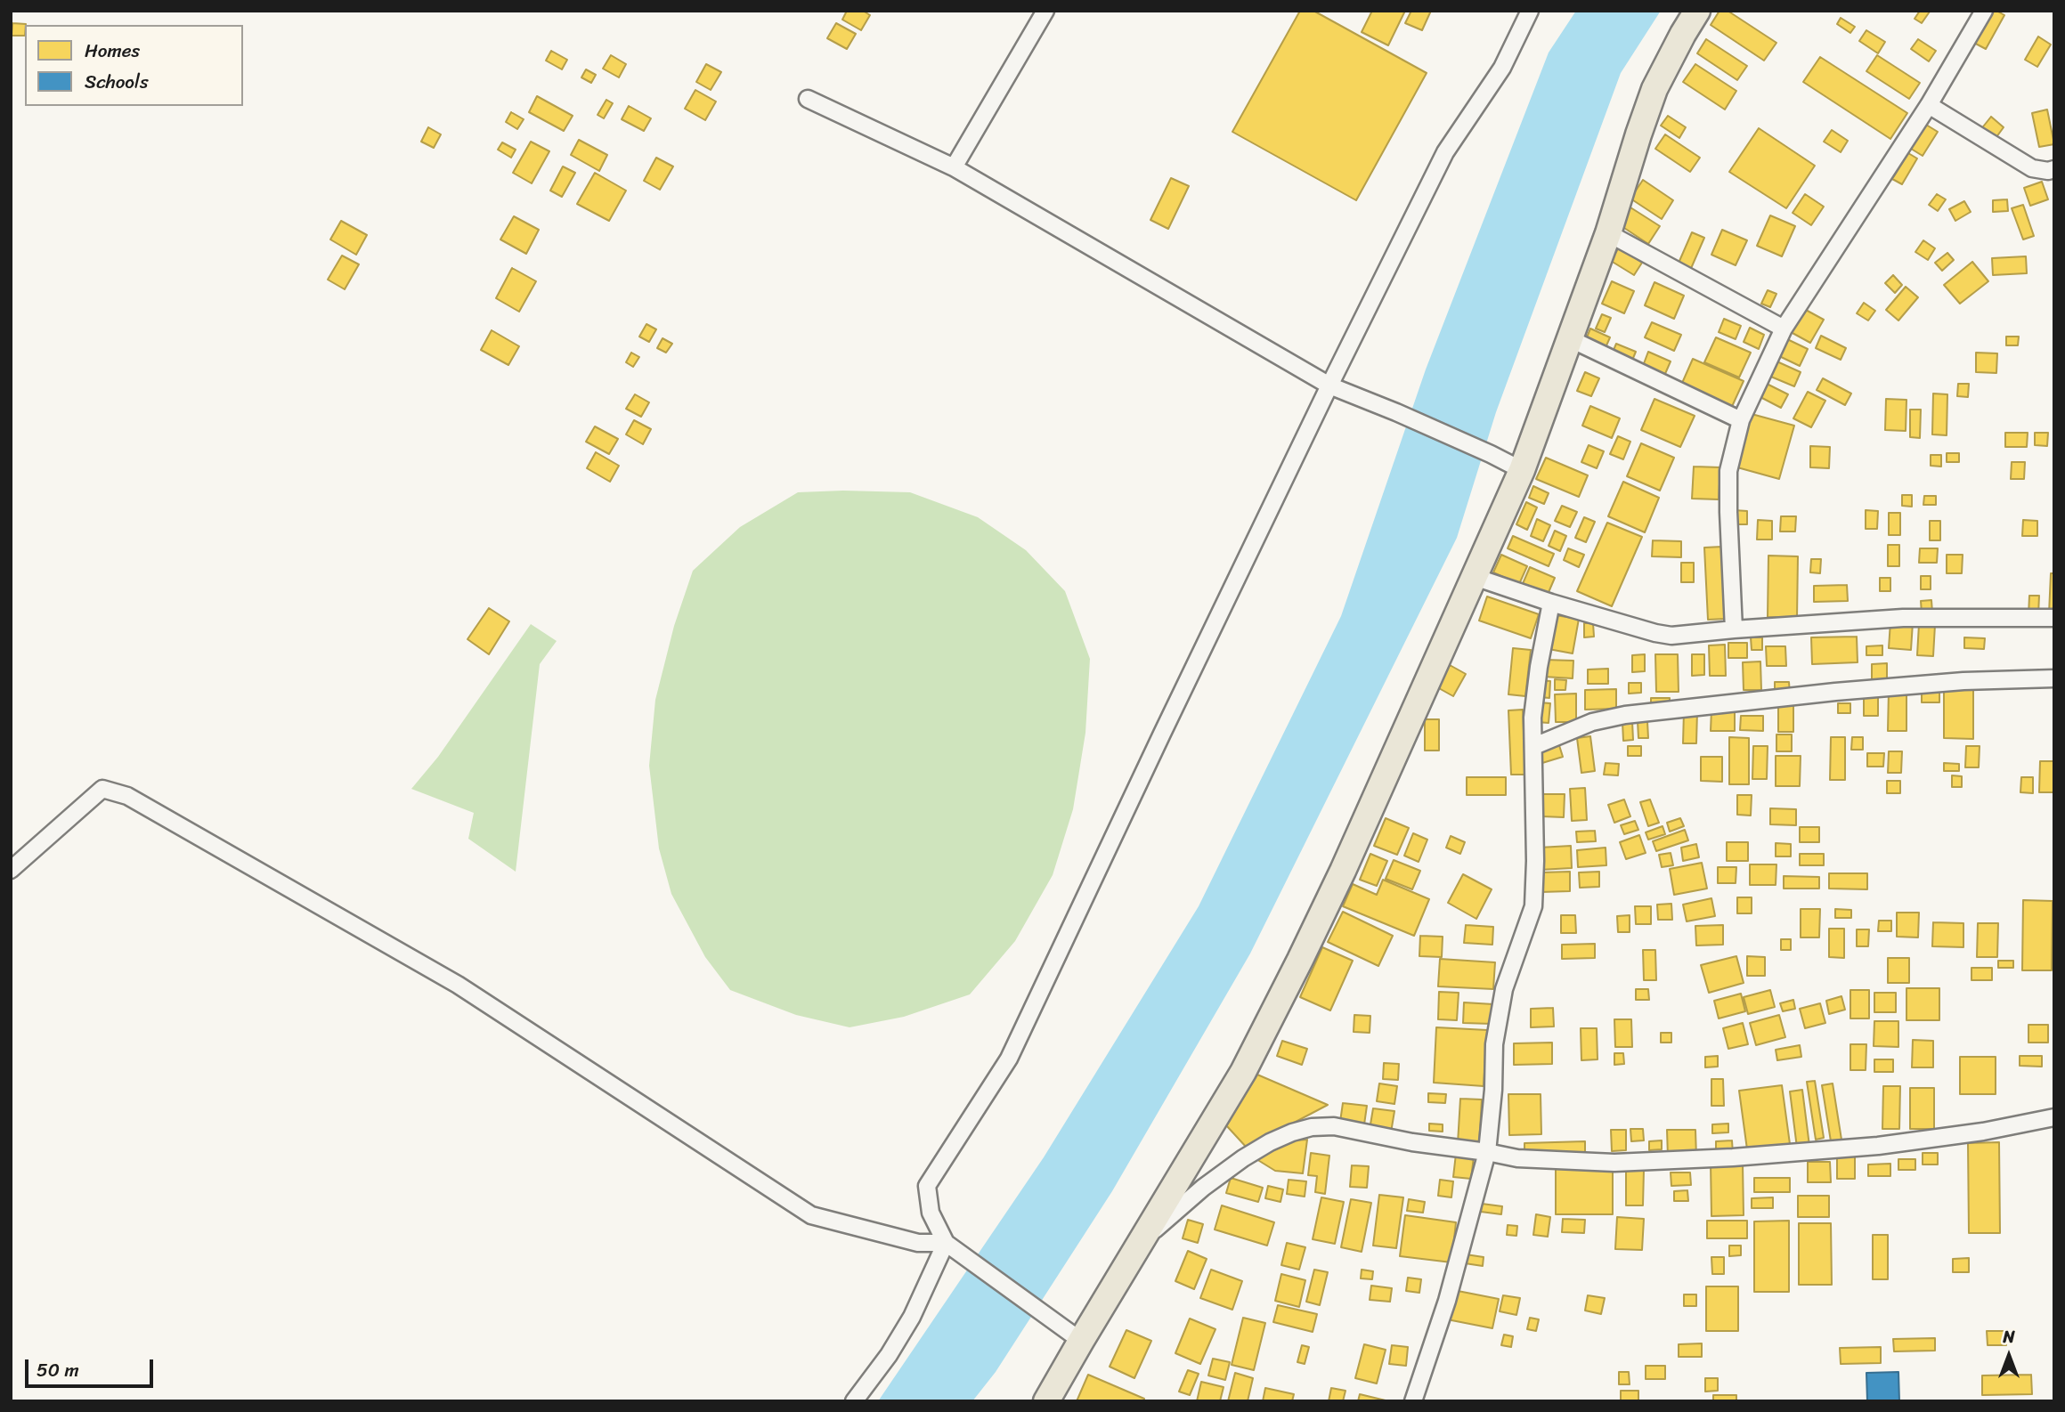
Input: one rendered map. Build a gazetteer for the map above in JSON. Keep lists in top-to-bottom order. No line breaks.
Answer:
{"legend":["Homes","Schools"],"scale_bar":"50 m","north":"top"}
